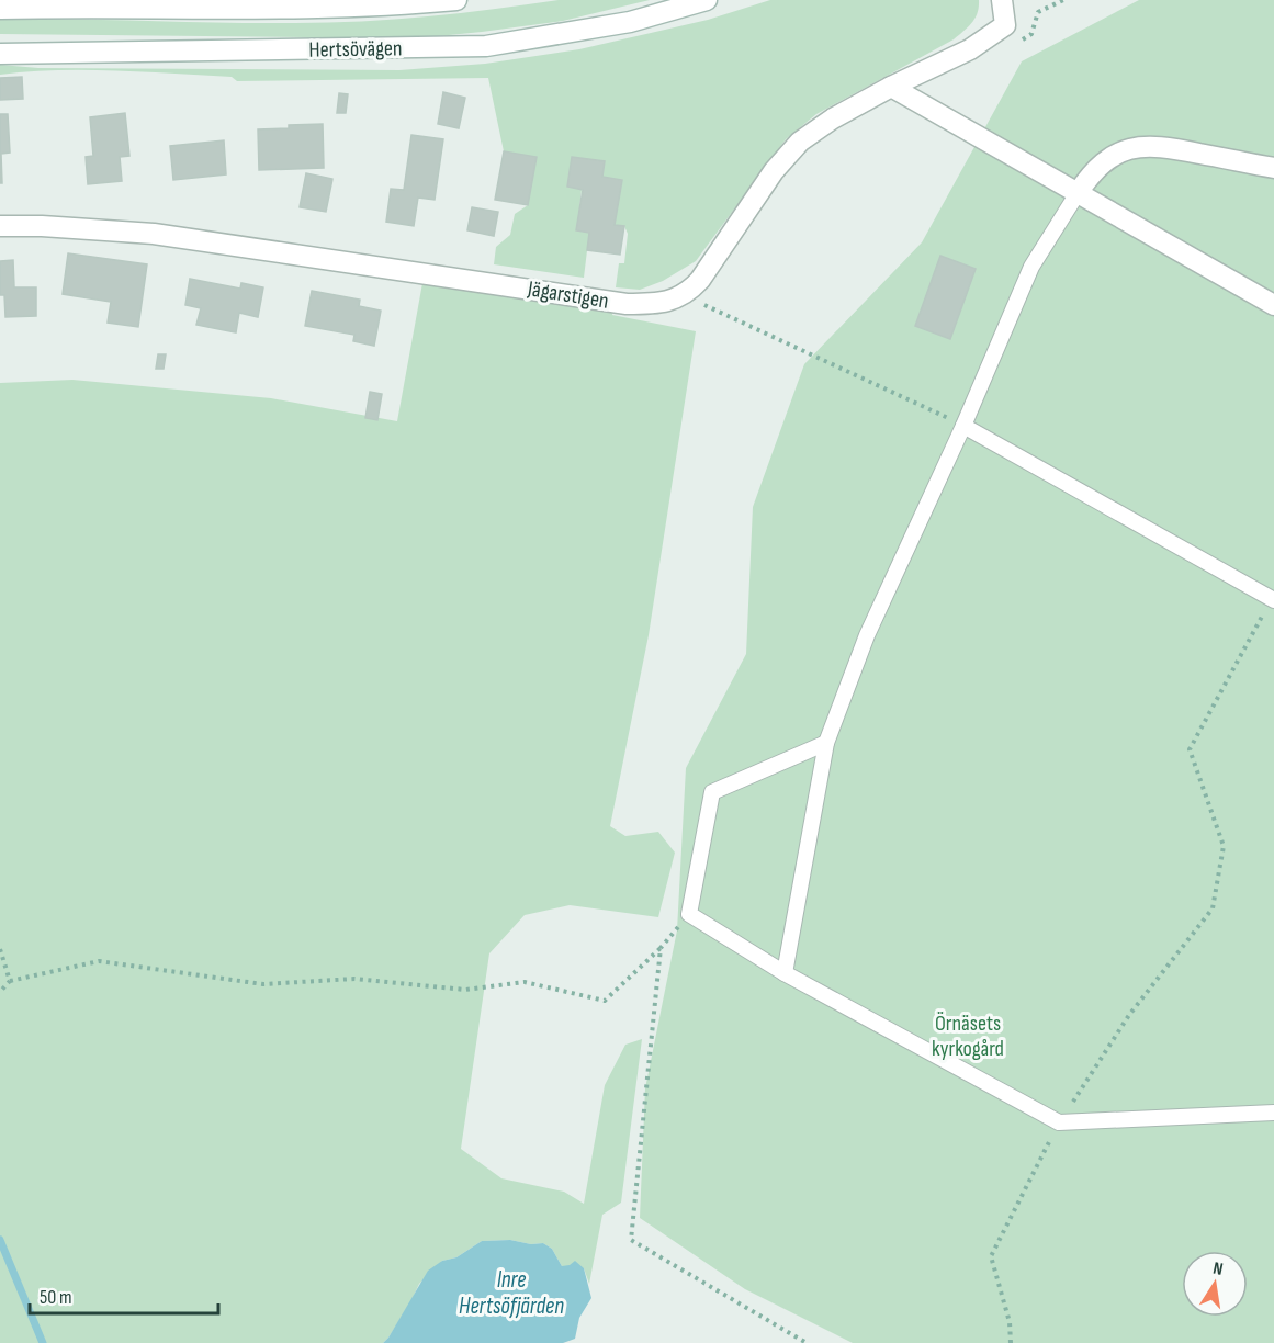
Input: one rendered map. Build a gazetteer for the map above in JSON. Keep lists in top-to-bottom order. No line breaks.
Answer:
{"streets":{"street":["Hertsövägen","Jägarstigen"]},"water":["Inre Hertsöfjärden"],"parks":["Örnäsets kyrkogård"],"scale_bar":"50 m","north":"top"}
